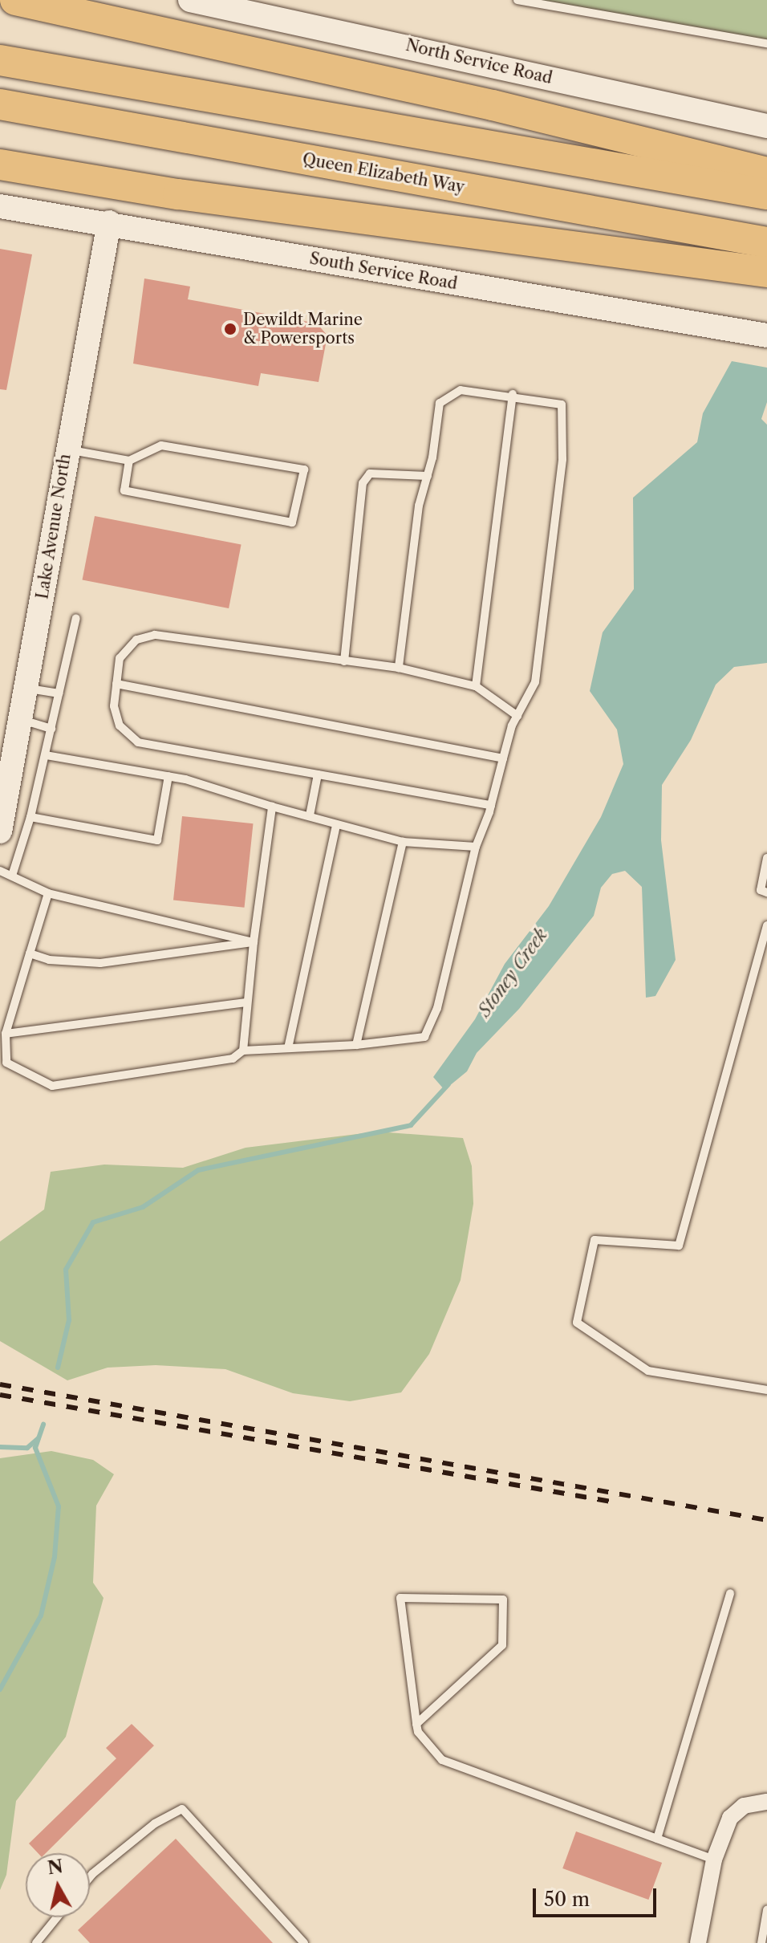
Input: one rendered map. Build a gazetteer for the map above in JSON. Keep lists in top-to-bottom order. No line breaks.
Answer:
{"streets":{"highway":["Queen Elizabeth Way"],"street":["North Service Road","South Service Road","Lake Avenue North"]},"crossings":[["South Service Road","Lake Avenue North"]],"water":["Stoney Creek"],"places":["Dewildt Marine & Powersports"],"scale_bar":"50 m","north":"top"}
